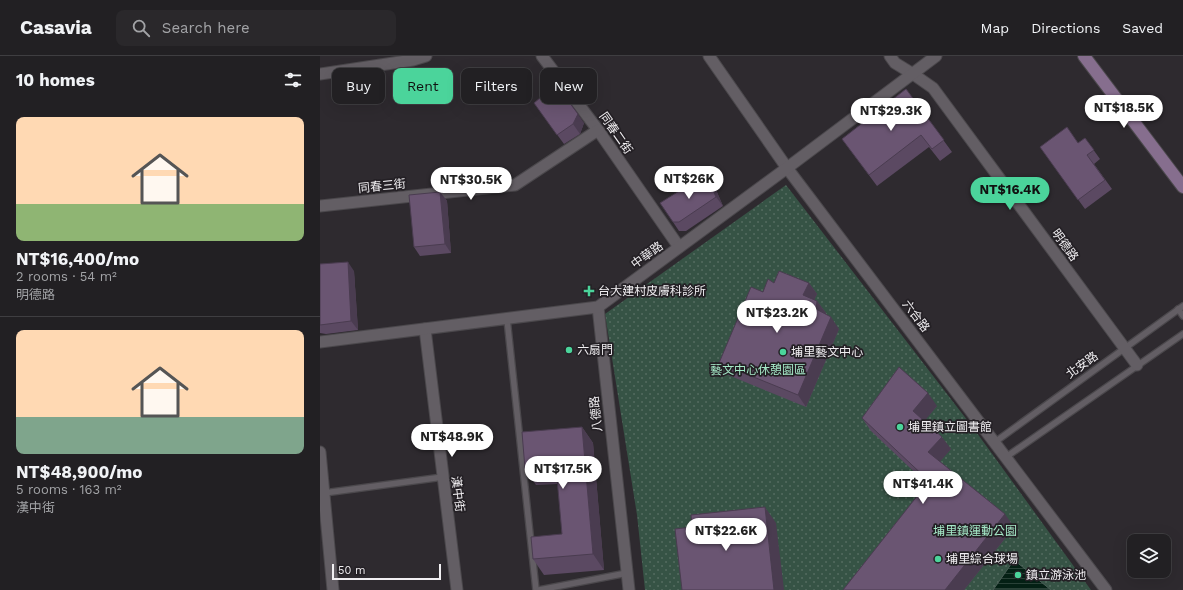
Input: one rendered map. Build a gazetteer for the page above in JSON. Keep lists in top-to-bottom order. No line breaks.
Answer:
{"streets":{"street":["同春二街","同春三街","明德路","中華路","六合路","八德路","漢中街"],"lane":["北安路"]},"crossings":[["同春二街","同春三街"],["同春二街","中華路"],["明德路","中華路"],["明德路","北安路"],["中華路","六合路"],["中華路","八德路"],["中華路","漢中街"],["六合路","北安路"]],"parks":["藝文中心休憩園區","埔里鎮運動公園"],"places":{"health":["台大建村皮膚科診所"],"other":["六扇門","埔里藝文中心","埔里鎮立圖書館","埔里綜合球場","鎮立游泳池"]},"scale_bar":"50 m","page":{"header":"Casavia","search":"Search here","nav":["Map","Directions","Saved"],"heading":"10 homes","chip":["Buy","Rent","Filters","New"],"price":["NT$18.5K","NT$29.3K","NT$26K","NT$30.5K","NT$16.4K","NT$23.2K","NT$48.9K","NT$17.5K","NT$41.4K","NT$22.6K"],"list":[{"name":"NT$16,400/mo","note":"2 rooms · 54 m² · 明德路"},{"name":"NT$48,900/mo","note":"5 rooms · 163 m² · 漢中街"}],"scale":"50 m"}}
